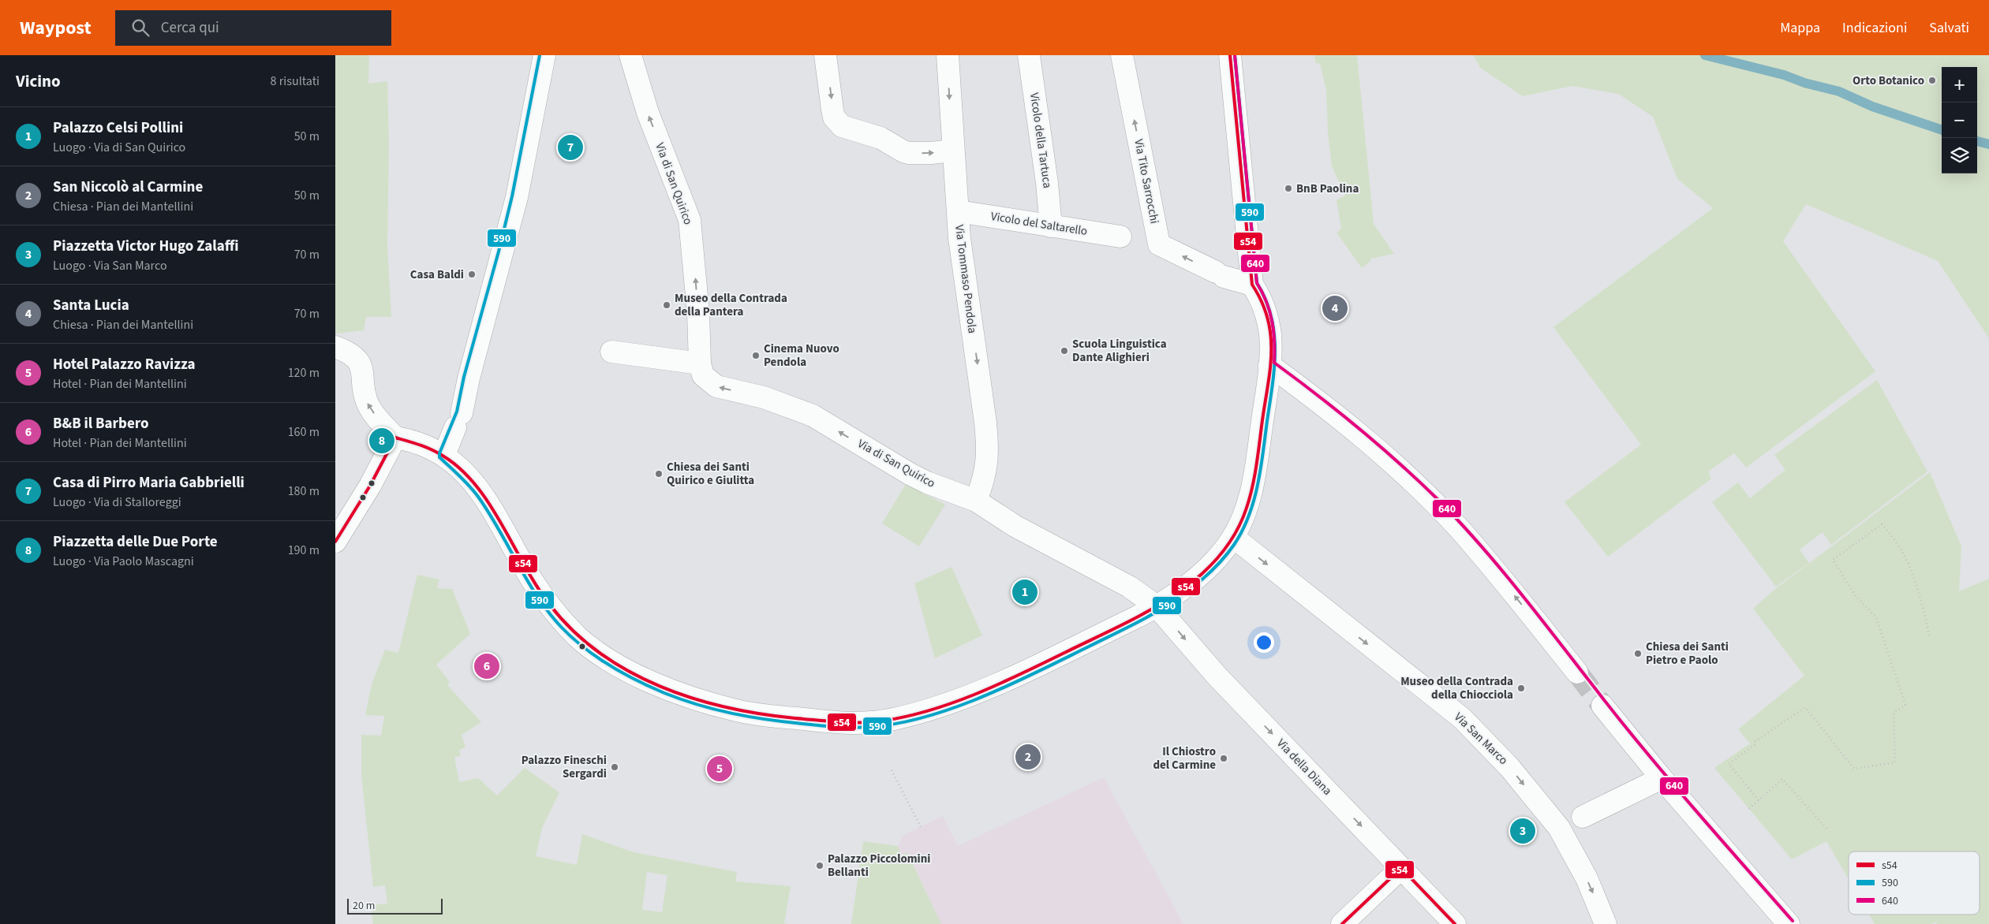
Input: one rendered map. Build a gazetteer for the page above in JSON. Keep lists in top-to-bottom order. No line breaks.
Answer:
{"streets":{"street":["Vicolo della Tartuca","Via Tito Sarrocchi","Via di San Quirico","Vicolo del Saltarello","Via Tommaso Pendola","Via San Marco","Via della Diana"]},"crossings":[["Vicolo della Tartuca","Vicolo del Saltarello"],["Via di San Quirico","Via Tommaso Pendola"],["Via di San Quirico","Via della Diana"],["Vicolo del Saltarello","Via Tommaso Pendola"]],"one_way":["Via di San Quirico","Via Tommaso Pendola","Via della Diana"],"places":["Orto Botanico","BnB Paolina","Casa Baldi","Museo della Contrada della Pantera","Scuola Linguistica Dante Alighieri","Cinema Nuovo Pendola","Chiesa dei Santi Quirico e Giulitta","Chiesa dei Santi Pietro e Paolo","Museo della Contrada della Chiocciola","Il Chiostro del Carmine","Palazzo Fineschi Sergardi","Palazzo Piccolomini Bellanti"],"lines":["transit line s54","transit line 590","transit line 640"],"legend":["s54","590","640"],"scale_bar":"20 m","page":{"header":"Waypost","search":"Cerca qui","nav":["Mappa","Indicazioni","Salvati"],"heading":["Vicino","8 risultati"],"map_buttons":["+","−"],"list":[{"mark":"1","name":"Palazzo Celsi Pollini","note":"Luogo · Via di San Quirico","value":"50 m"},{"mark":"2","name":"San Niccolò al Carmine","note":"Chiesa · Pian dei Mantellini","value":"50 m"},{"mark":"3","name":"Piazzetta Victor Hugo Zalaffi","note":"Luogo · Via San Marco","value":"70 m"},{"mark":"4","name":"Santa Lucia","note":"Chiesa · Pian dei Mantellini","value":"70 m"},{"mark":"5","name":"Hotel Palazzo Ravizza","note":"Hotel · Pian dei Mantellini","value":"120 m"},{"mark":"6","name":"B&B il Barbero","note":"Hotel · Pian dei Mantellini","value":"160 m"},{"mark":"7","name":"Casa di Pirro Maria Gabbrielli","note":"Luogo · Via di Stalloreggi","value":"180 m"},{"mark":"8","name":"Piazzetta delle Due Porte","note":"Luogo · Via Paolo Mascagni","value":"190 m"}],"pins":["7","4","8","1","6","2","5","3"],"scale":"20 m"}}
